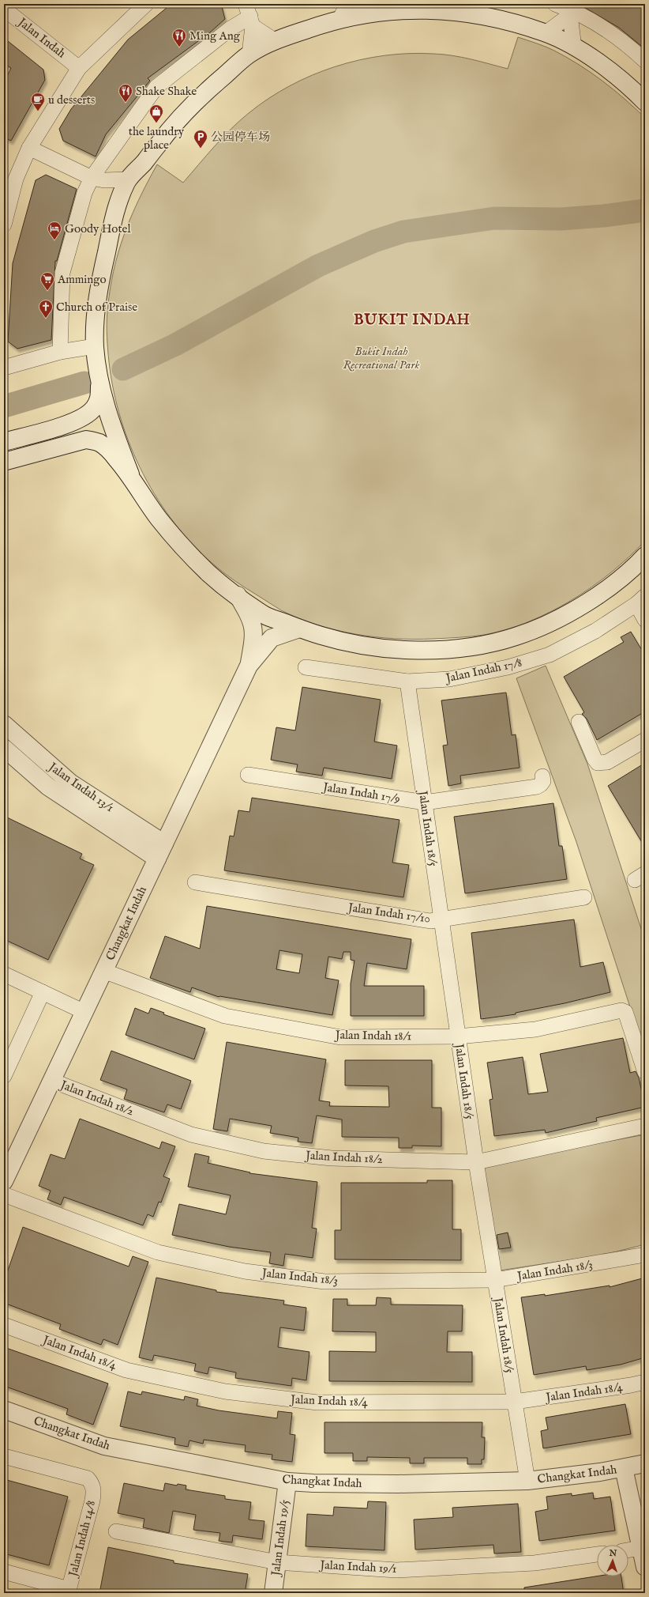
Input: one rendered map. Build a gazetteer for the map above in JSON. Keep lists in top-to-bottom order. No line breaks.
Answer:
{"streets":{"street":["Jalan Indah","Jalan Indah 17/8","Jalan Indah 13/1","Jalan Indah 17/9","Jalan Indah 18/5","Jalan Indah 17/10","Changkat Indah","Jalan Indah 18/1","Jalan Indah 18/2","Jalan Indah 18/3","Jalan Indah 18/4","Jalan Indah 19/5","Jalan Indah 14/8","Jalan Indah 19/1"]},"crossings":[["Jalan Indah 17/8","Jalan Indah 18/5"],["Jalan Indah 13/1","Changkat Indah"],["Jalan Indah 17/9","Jalan Indah 18/5"],["Jalan Indah 18/5","Jalan Indah 17/10"],["Jalan Indah 18/5","Changkat Indah"],["Jalan Indah 18/5","Jalan Indah 18/1"],["Jalan Indah 18/5","Jalan Indah 18/2"],["Jalan Indah 18/5","Jalan Indah 18/3"],["Jalan Indah 18/5","Jalan Indah 18/4"],["Changkat Indah","Jalan Indah 18/1"],["Changkat Indah","Jalan Indah 18/2"],["Changkat Indah","Jalan Indah 19/5"],["Jalan Indah 19/5","Jalan Indah 19/1"]],"districts":["BUKIT INDAH"],"parks":["Bukit Indah Recreational Park"],"places":{"restaurant":["Ming Ang","Shake Shake"],"cafe":["u desserts"],"shop":["the laundry place"],"parking":["公园停车场"],"hotel":["Goody Hotel"],"supermarket":["Ammingo"],"church":["Church of Praise"]},"north":"top"}
